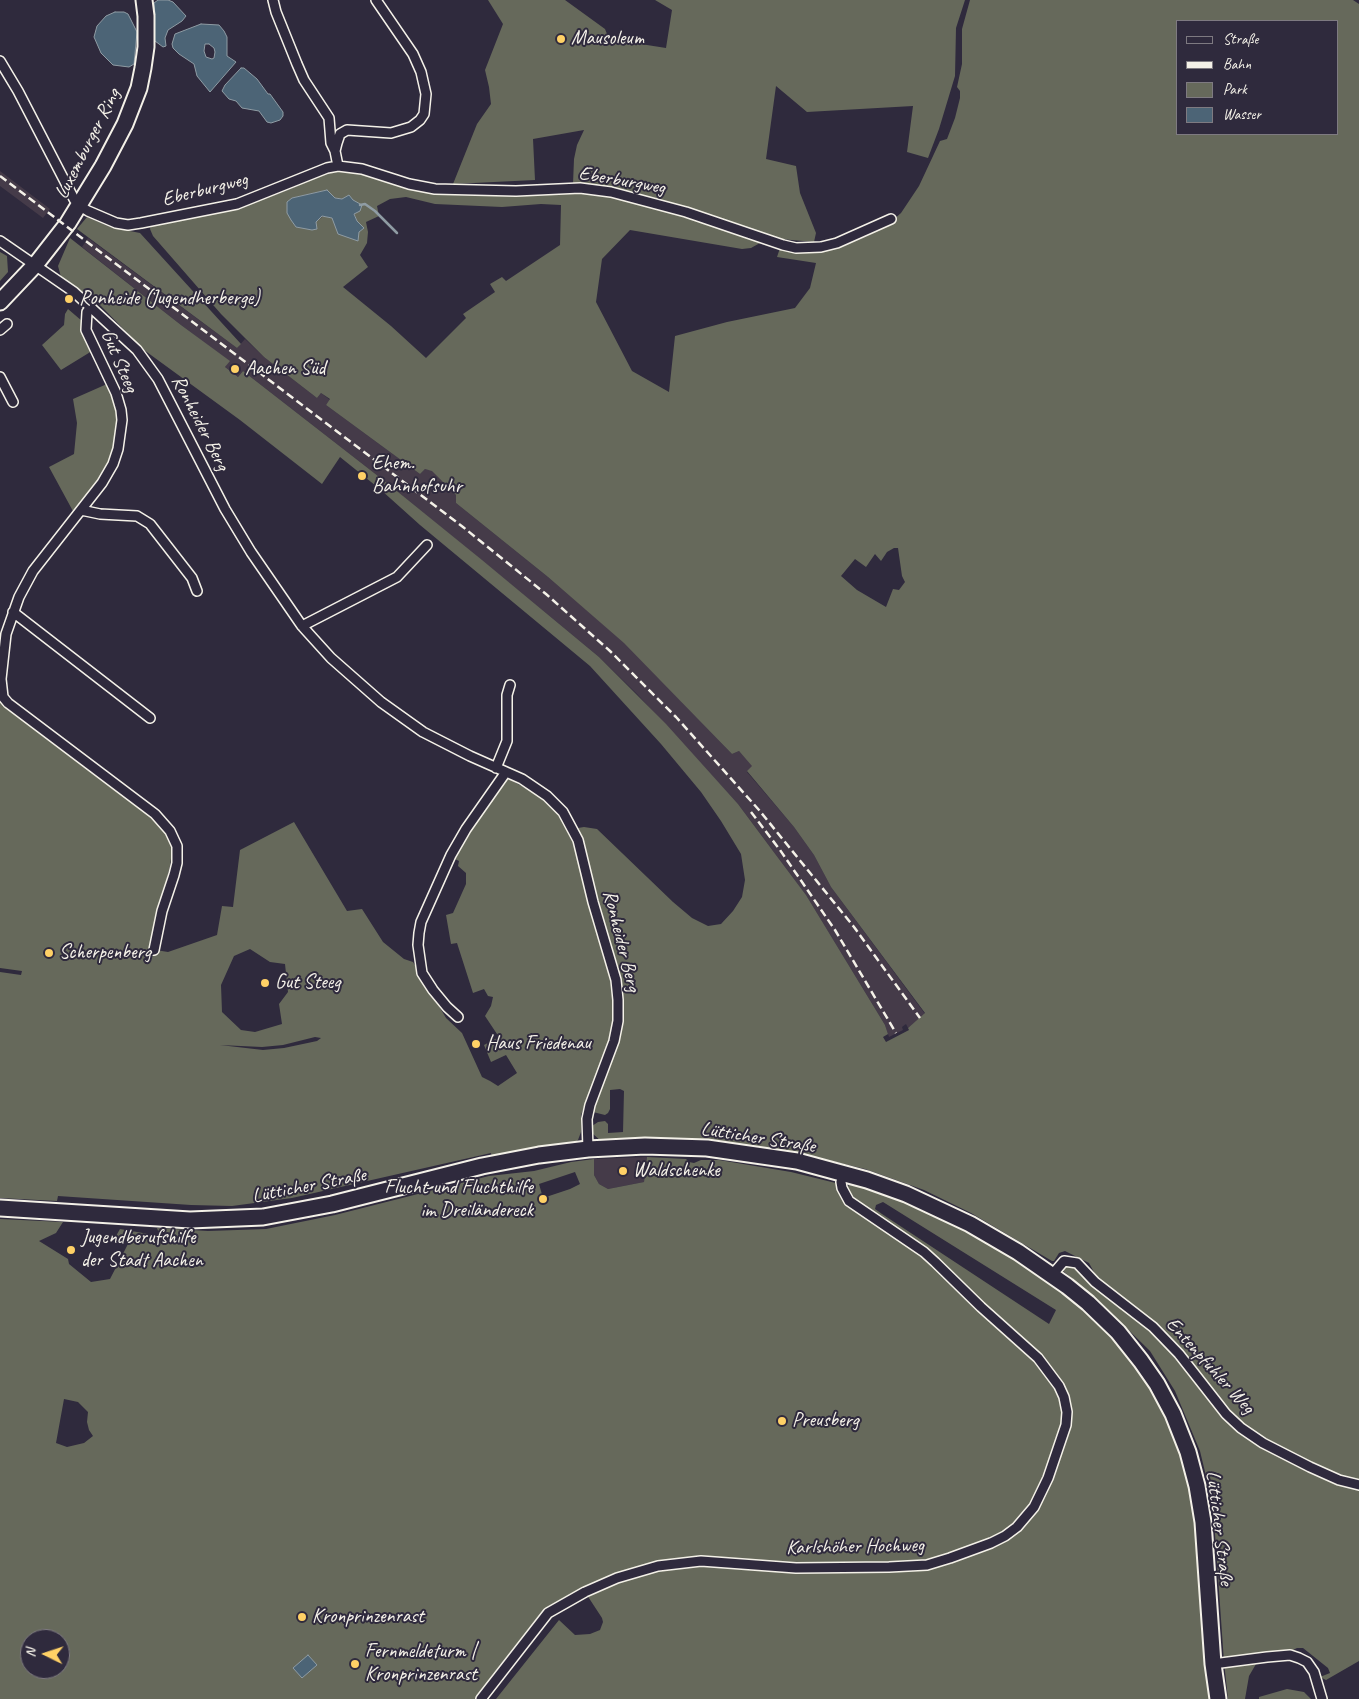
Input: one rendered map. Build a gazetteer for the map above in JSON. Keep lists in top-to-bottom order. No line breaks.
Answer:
{"streets":{"main road":["Luxemburger Ring","Lütticher Straße"],"street":["Eberburgweg","Gut Steeg","Ronheider Berg","Entenpfuhler Weg","Karlshöher Hochweg"]},"crossings":[["Luxemburger Ring","Eberburgweg"],["Luxemburger Ring","Ronheider Berg"],["Gut Steeg","Ronheider Berg"],["Ronheider Berg","Lütticher Straße"],["Lütticher Straße","Entenpfuhler Weg"],["Lütticher Straße","Karlshöher Hochweg"]],"places":["Mausoleum","Ronheide (Jugendherberge)","Aachen Süd","Ehem. Bahnhofsuhr","Scherpenberg","Gut Steeg","Haus Friedenau","Waldschenke","Flucht und Fluchthilfe im Dreiländereck","Jugendberufshilfe der Stadt Aachen","Preusberg","Kronprinzenrast","Fernmeldeturm | Kronprinzenrast"],"legend":["Straße","Bahn","Park","Wasser"],"north":"left"}
